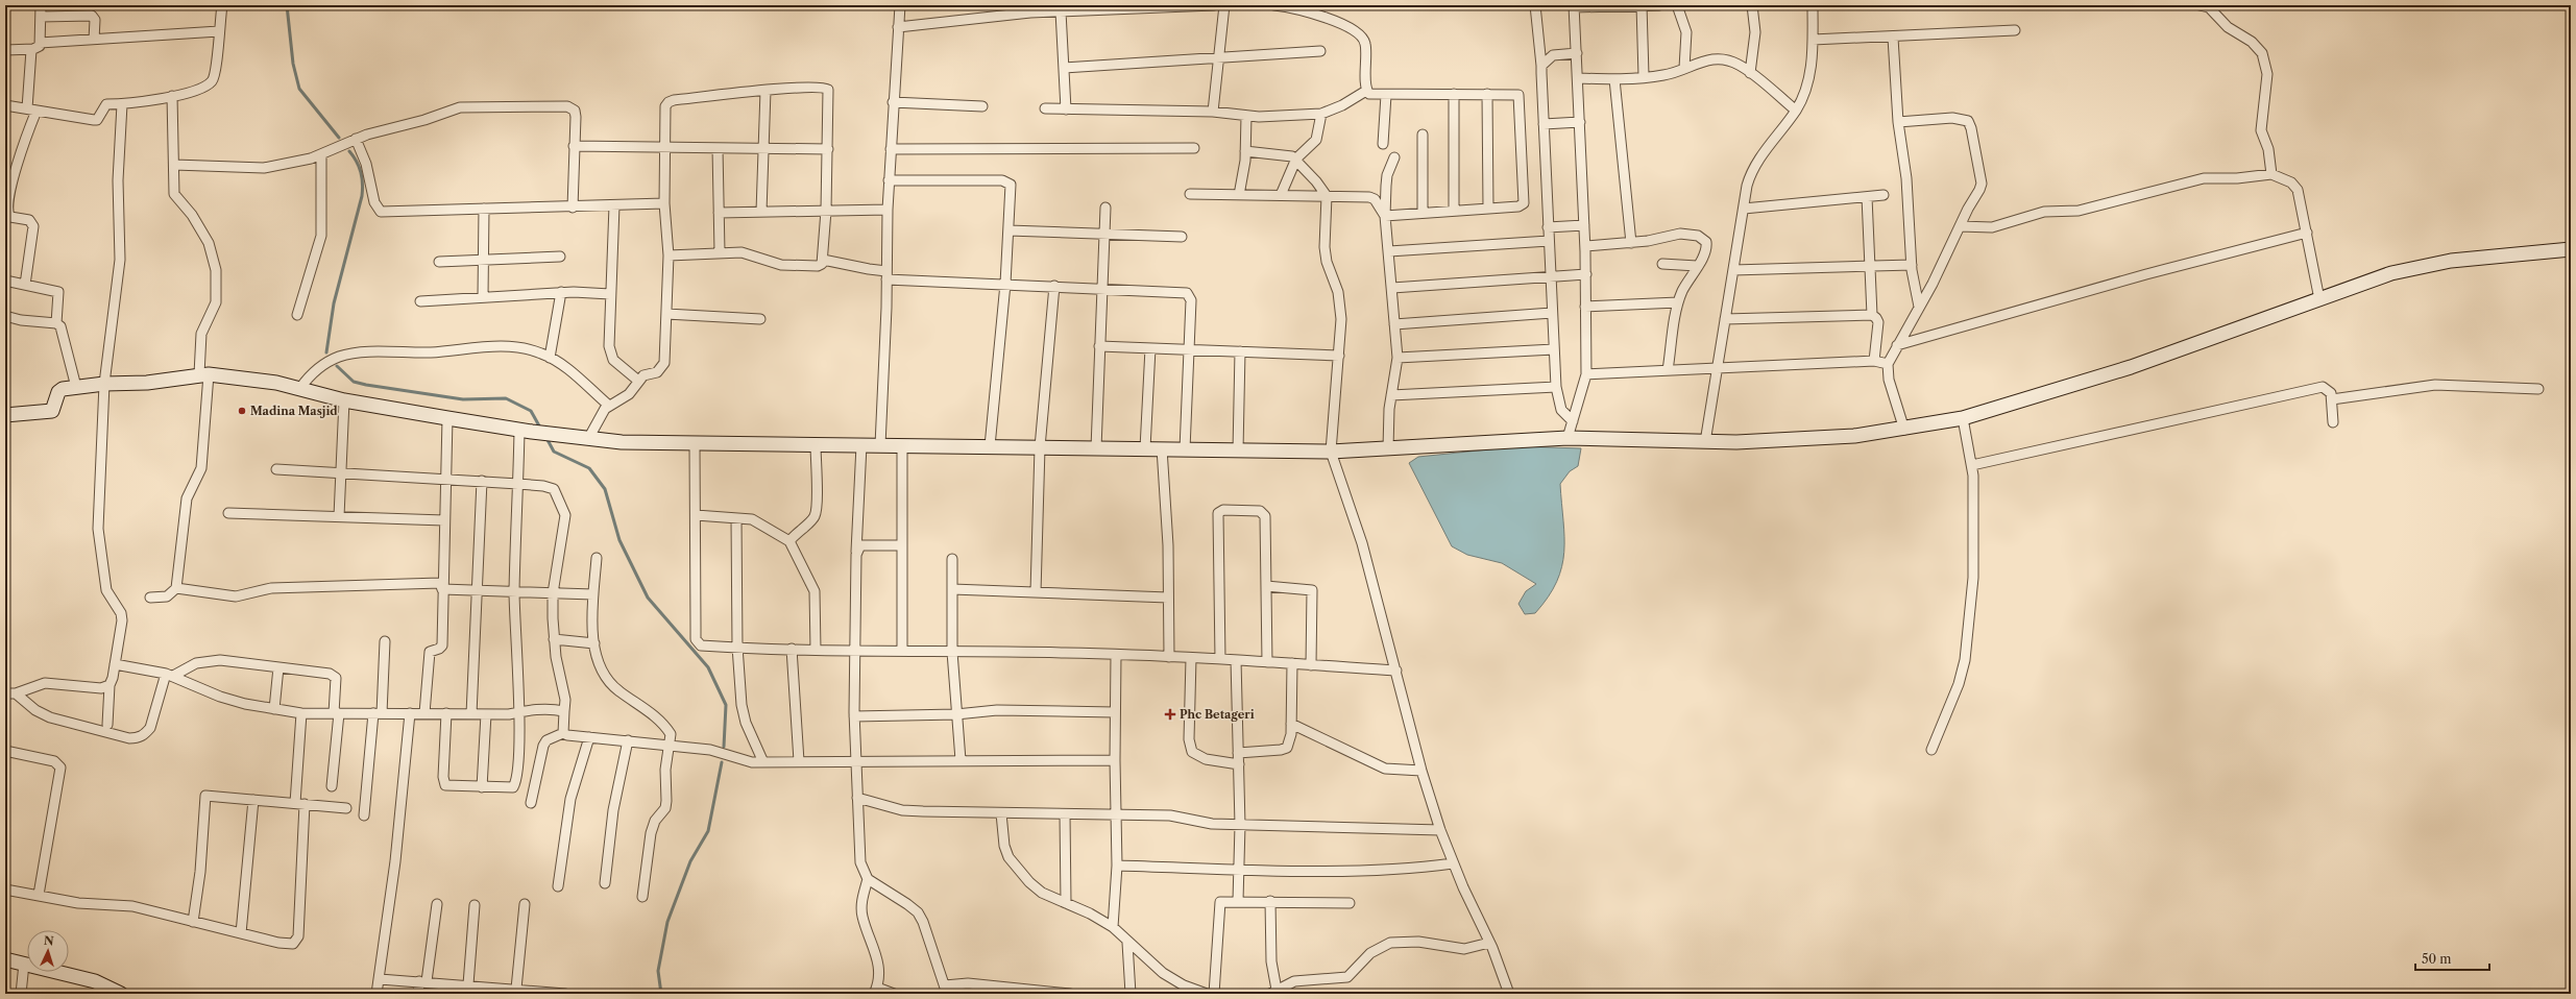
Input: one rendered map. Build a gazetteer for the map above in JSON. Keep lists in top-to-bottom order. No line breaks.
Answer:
{"places":{"other":["Madina Masjid"],"health":["Phc Betageri"]},"scale_bar":"50 m","north":"top"}
